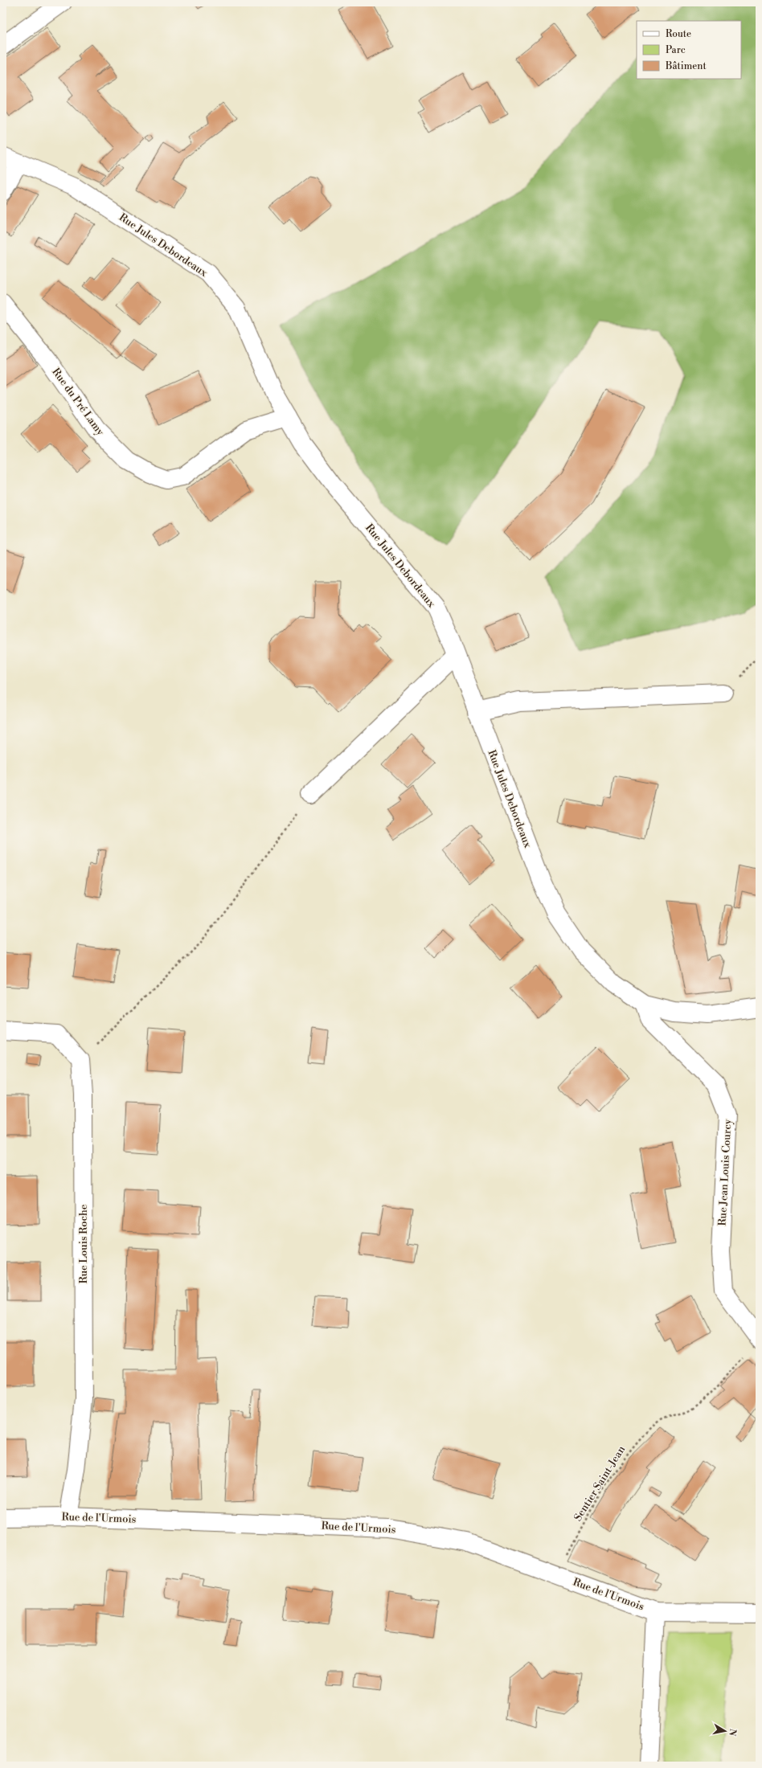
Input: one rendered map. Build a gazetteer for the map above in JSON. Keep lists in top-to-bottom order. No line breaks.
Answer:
{"streets":{"street":["Rue Jules Debordeaux","Rue du Pré Lamy","Rue Jean Louis Courcy","Rue Louis Roche","Rue de l'Urmois"],"path":["Sentier Saint-Jean"]},"crossings":[["Rue Jules Debordeaux","Rue du Pré Lamy"],["Rue Jules Debordeaux","Rue Jean Louis Courcy"],["Rue Louis Roche","Rue de l'Urmois"],["Sentier Saint-Jean","Rue de l'Urmois"]],"legend":["Route","Parc","Bâtiment"],"north":"right"}
